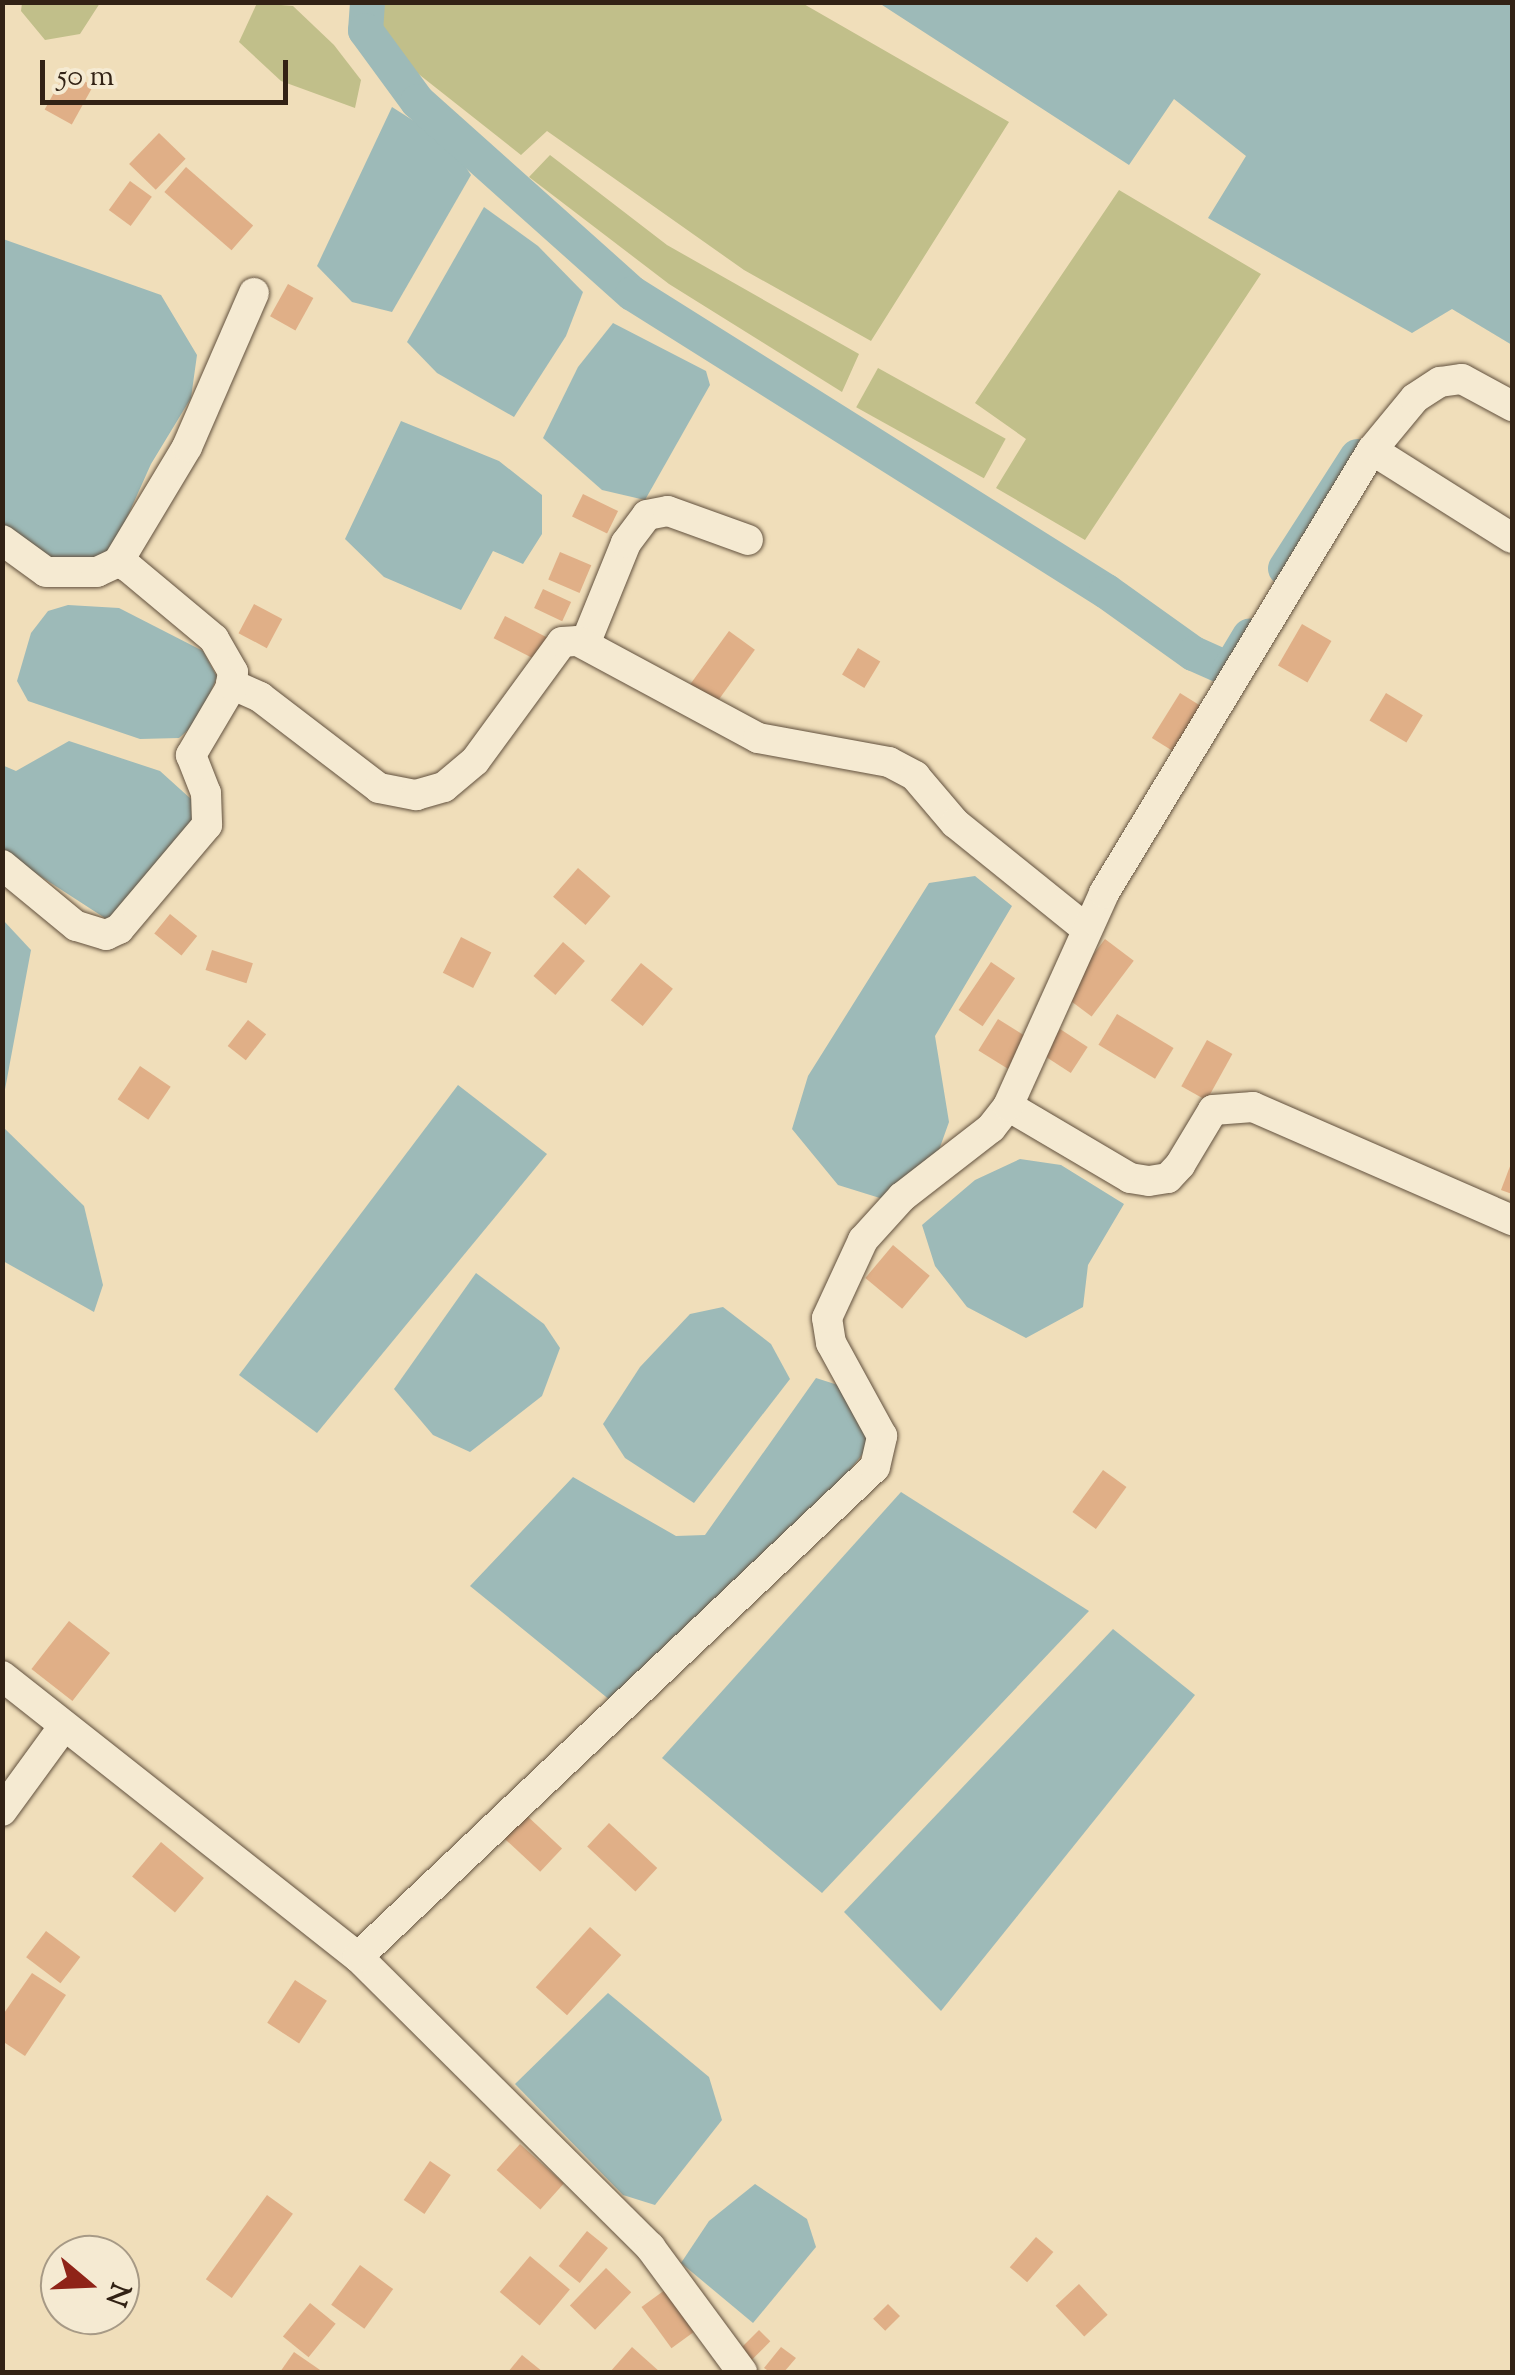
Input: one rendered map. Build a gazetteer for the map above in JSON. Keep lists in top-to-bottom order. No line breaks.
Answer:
{"scale_bar":"50 m","north":"right"}
